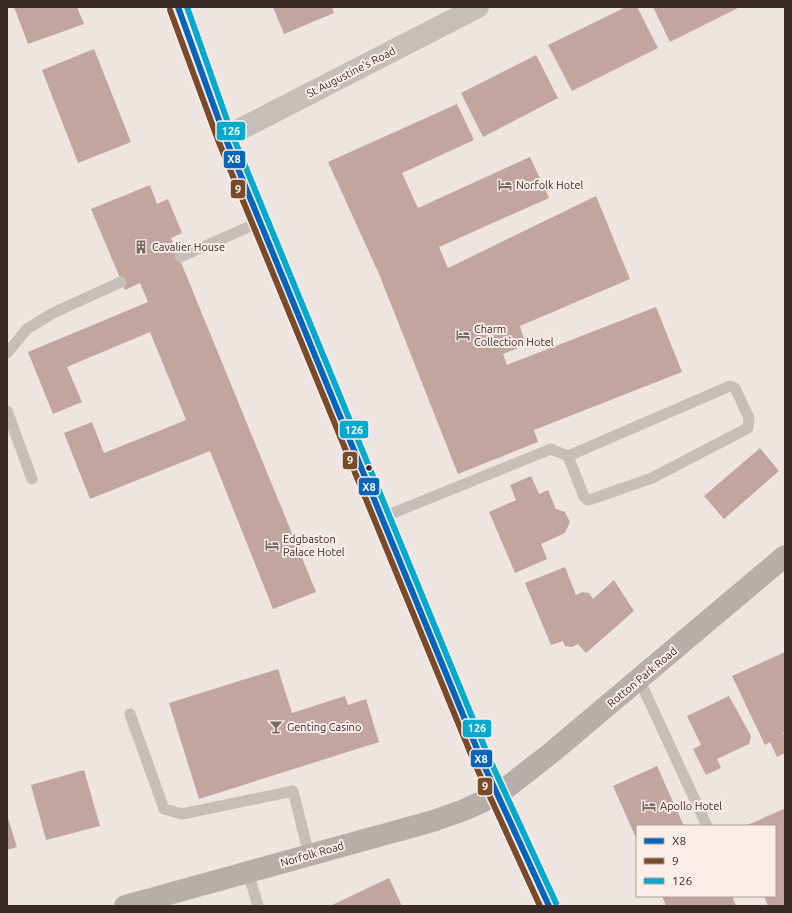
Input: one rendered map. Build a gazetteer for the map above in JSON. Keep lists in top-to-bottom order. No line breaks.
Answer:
{"streets":{"main road":["Rotton Park Road","Norfolk Road"],"street":["St Augustine's Road"]},"crossings":[["Rotton Park Road","Norfolk Road"]],"places":{"hotel":["Norfolk Hotel","Charm Collection Hotel","Edgbaston Palace Hotel","Apollo Hotel"],"building":["Cavalier House"],"bar":["Genting Casino"]},"lines":["transit line X8","transit line 126","transit line 9"],"legend":["X8","9","126"]}
